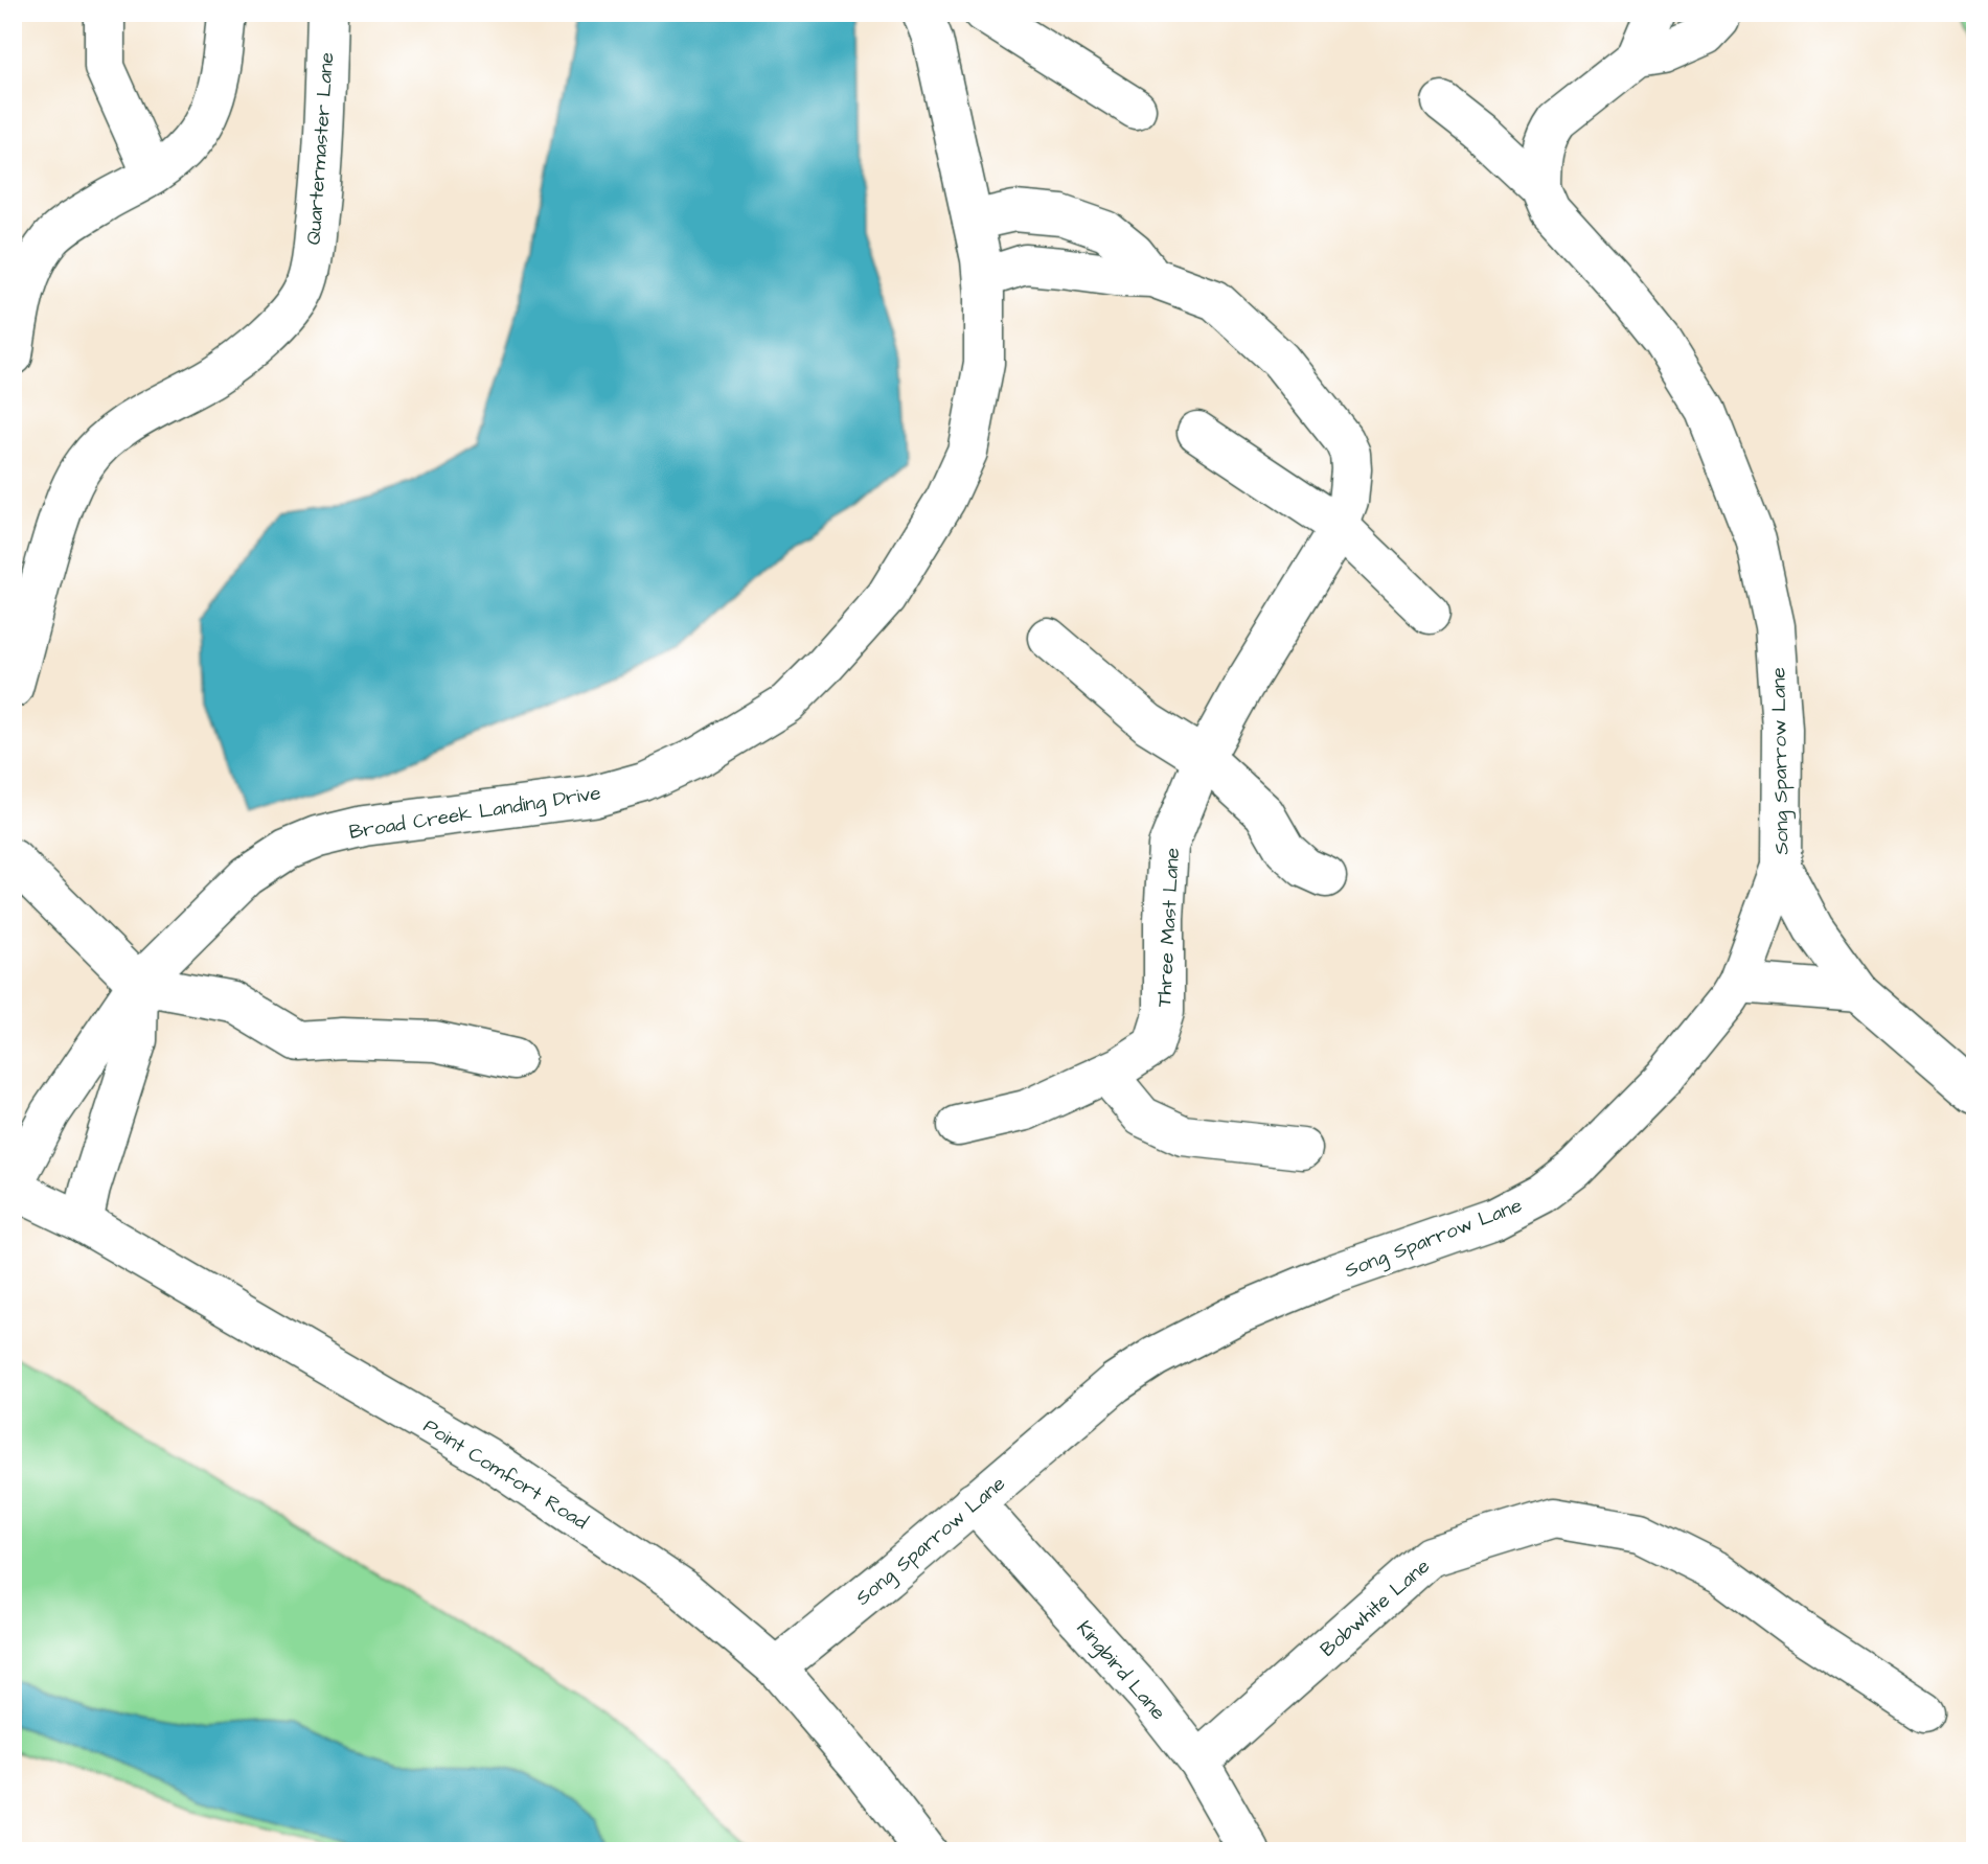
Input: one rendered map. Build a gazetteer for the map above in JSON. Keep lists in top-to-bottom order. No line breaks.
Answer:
{"streets":{"street":["Quartermaster Lane","Song Sparrow Lane","Broad Creek Landing Drive","Three Mast Lane","Point Comfort Road","Bobwhite Lane","Kingbird Lane"]},"crossings":[["Song Sparrow Lane","Point Comfort Road"],["Song Sparrow Lane","Kingbird Lane"],["Broad Creek Landing Drive","Three Mast Lane"],["Broad Creek Landing Drive","Point Comfort Road"],["Bobwhite Lane","Kingbird Lane"]]}
